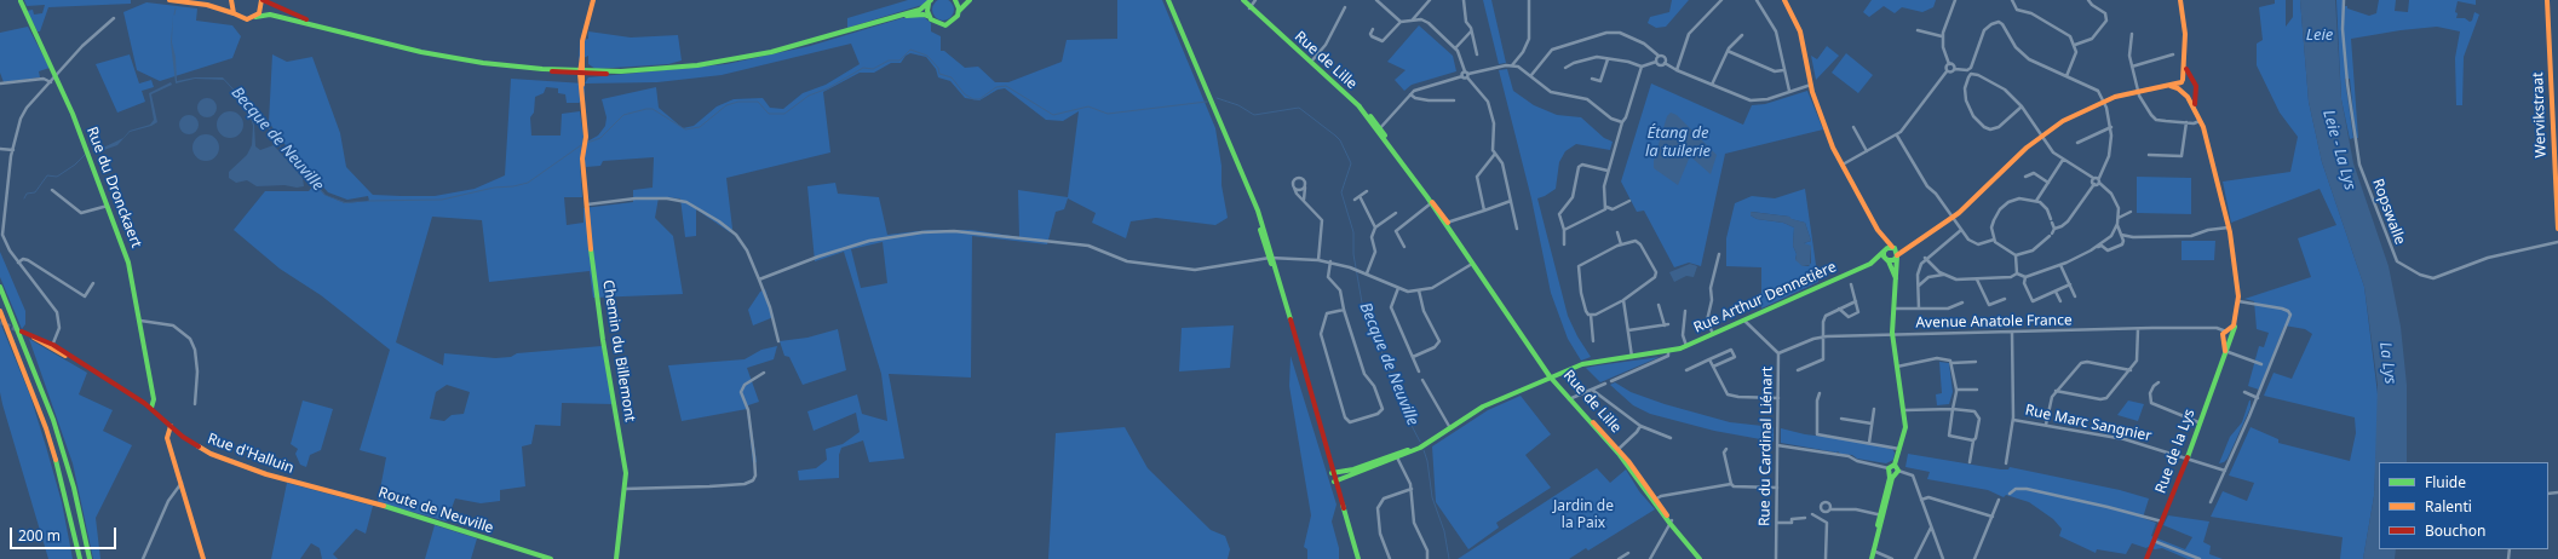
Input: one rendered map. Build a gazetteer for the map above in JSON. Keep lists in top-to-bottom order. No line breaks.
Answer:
{"streets":{"main road":["Rue de Lille","Wervikstraat","Rue du Dronckaert","Rue Arthur Dennetière","Chemin du Billemont","Rue de la Lys","Rue d'Halluin","Route de Neuville"],"street":["Ropswalle","Avenue Anatole France","Rue Marc Sangnier","Rue du Cardinal Liénart"]},"crossings":[["Rue de Lille","Rue Arthur Dennetière"],["Rue du Dronckaert","Rue d'Halluin"],["Rue Arthur Dennetière","Rue du Cardinal Liénart"],["Avenue Anatole France","Rue du Cardinal Liénart"],["Avenue Anatole France","Rue de la Lys"],["Rue Marc Sangnier","Rue de la Lys"],["Rue d'Halluin","Route de Neuville"]],"water":["Leie","Étang de la tuilerie","Becque de Neuville","Leie - La Lys","La Lys"],"parks":["Jardin de la Paix"],"legend":["Fluide","Ralenti","Bouchon"],"scale_bar":"200 m"}
